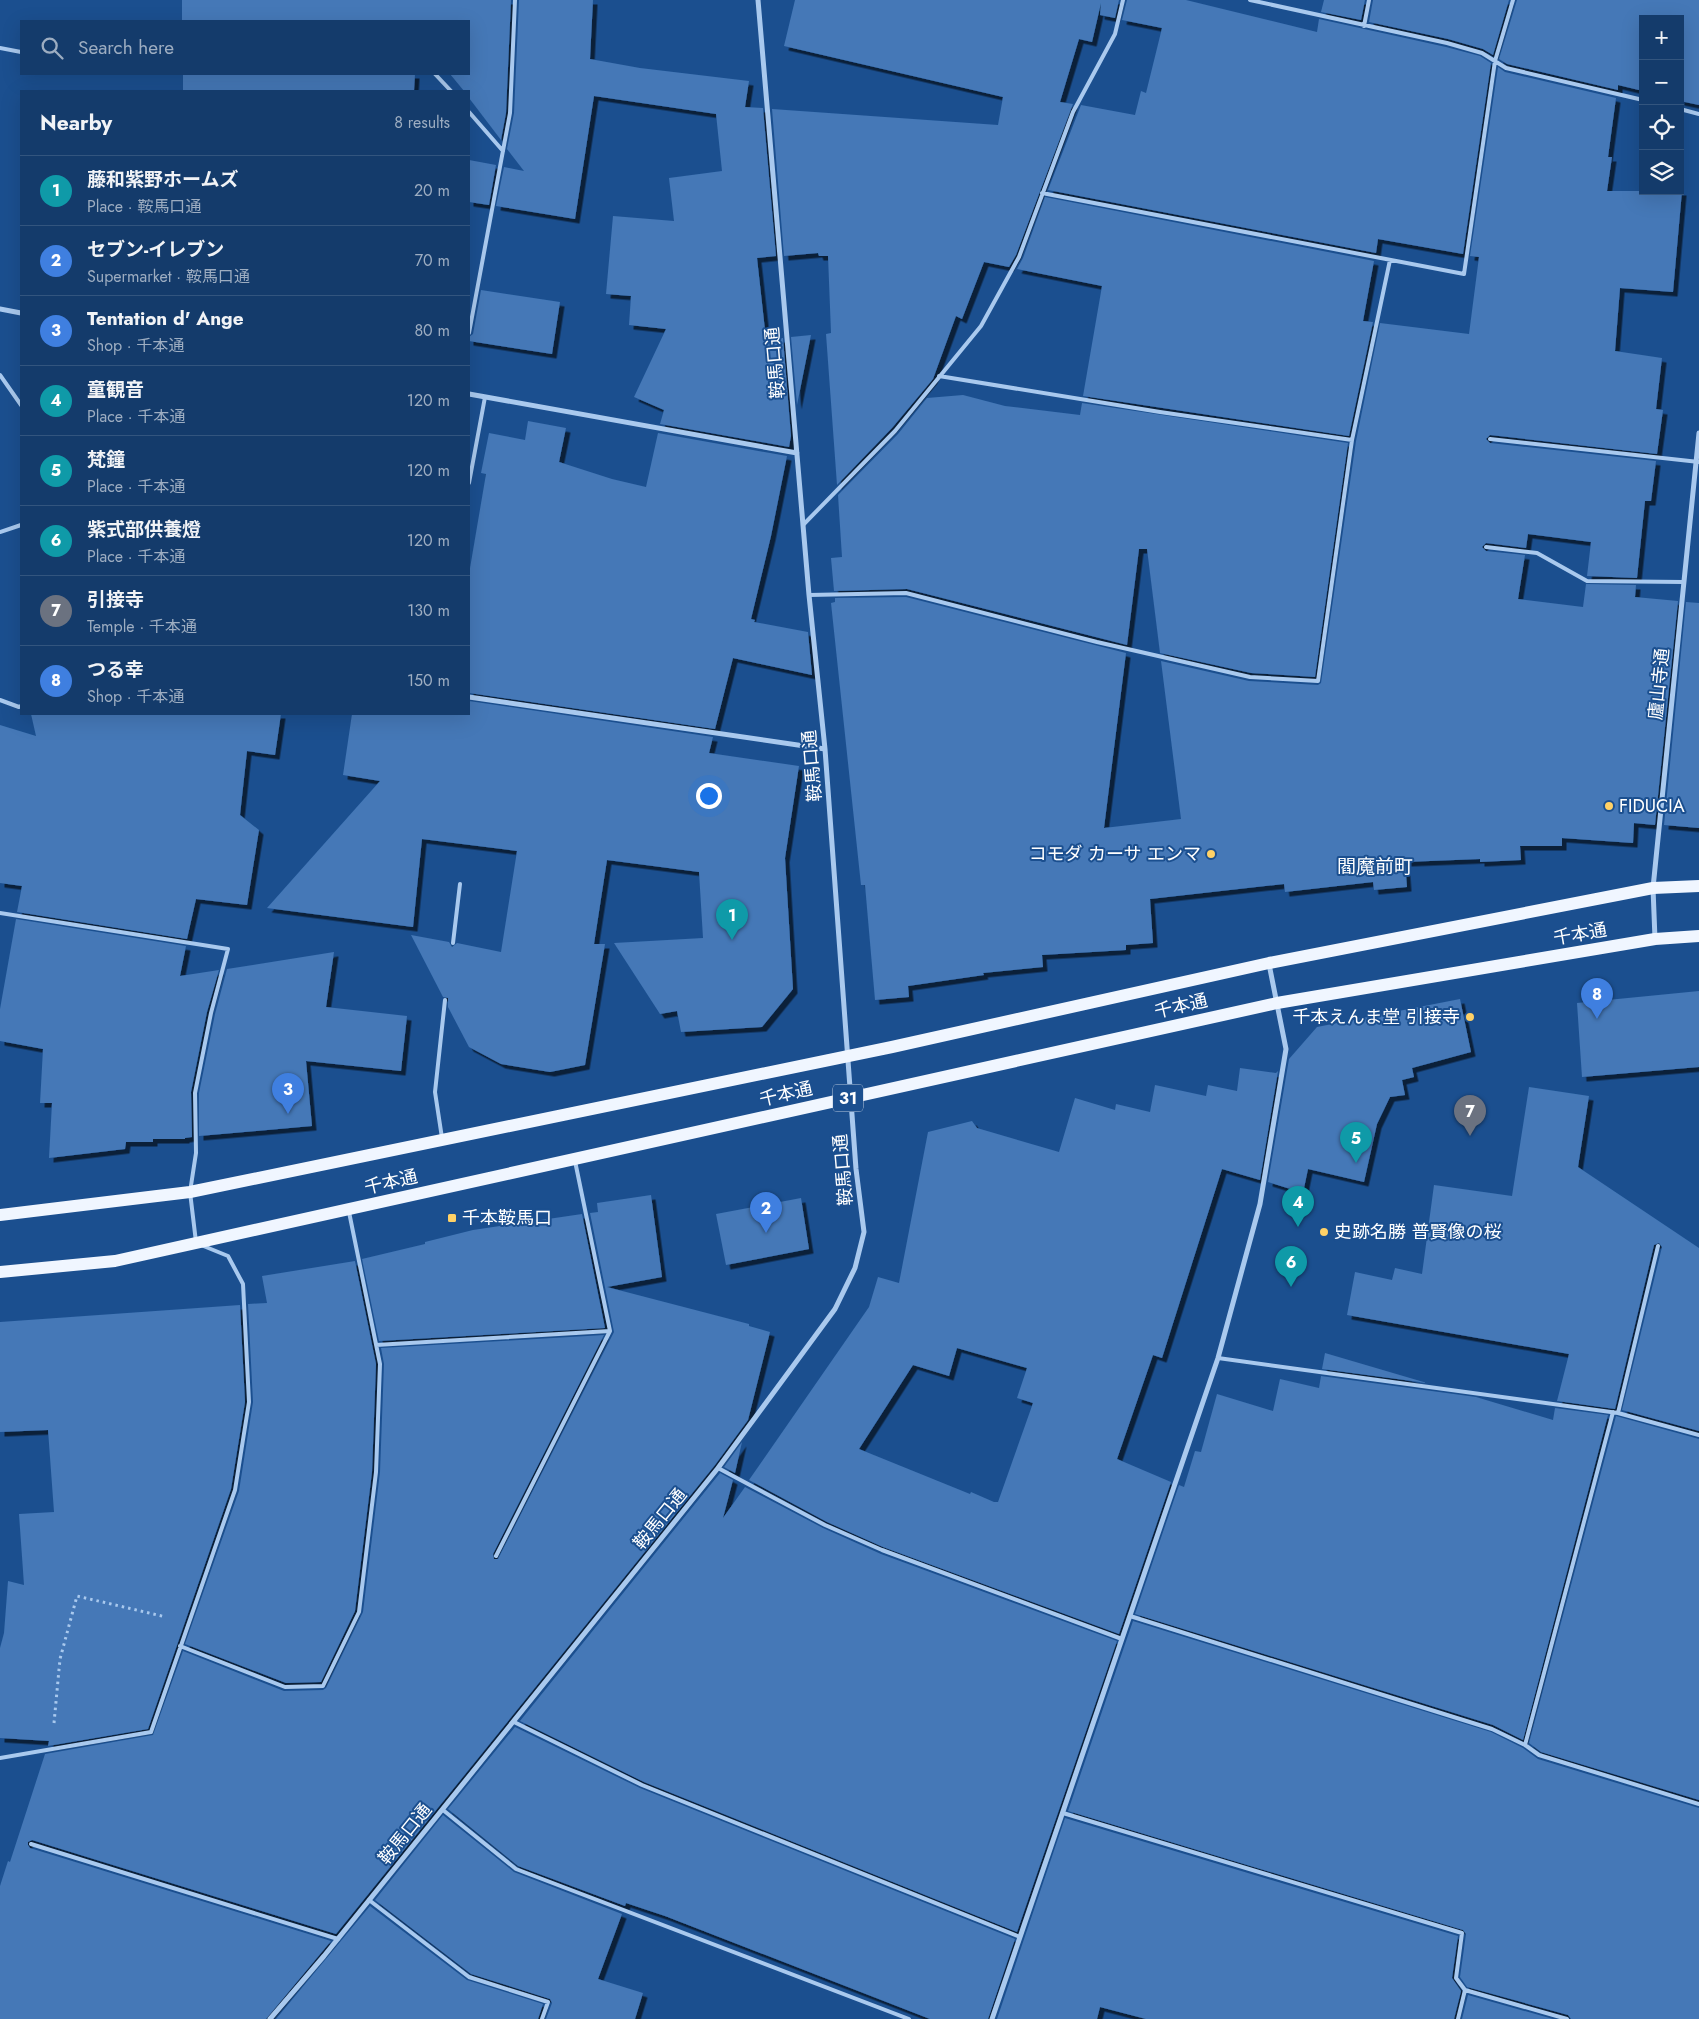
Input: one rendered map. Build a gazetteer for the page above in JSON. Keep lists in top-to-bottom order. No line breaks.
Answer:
{"streets":{"main road":["千本通","31"],"street":["鞍馬口通","廬山寺通"]},"crossings":[["鞍馬口通","千本通"],["廬山寺通","千本通"]],"districts":["閻魔前町"],"places":{"other":["FIDUCIA","コモダ カーサ エンマ","千本えんま堂 引接寺","史跡名勝 普賢像の桜"],"transit":["千本鞍馬口"]},"page":{"map_buttons":["+","−"],"search":"Search here","heading":["Nearby","8 results"],"list":[{"mark":"1","name":"藤和紫野ホームズ","note":"Place · 鞍馬口通","value":"20 m"},{"mark":"2","name":"セブン-イレブン","note":"Supermarket · 鞍馬口通","value":"70 m"},{"mark":"3","name":"Tentation d' Ange","note":"Shop · 千本通","value":"80 m"},{"mark":"4","name":"童観音","note":"Place · 千本通","value":"120 m"},{"mark":"5","name":"梵鐘","note":"Place · 千本通","value":"120 m"},{"mark":"6","name":"紫式部供養燈","note":"Place · 千本通","value":"120 m"},{"mark":"7","name":"引接寺","note":"Temple · 千本通","value":"130 m"},{"mark":"8","name":"つる幸","note":"Shop · 千本通","value":"150 m"}],"pins":["1","8","3","7","5","4","2","6"]}}
